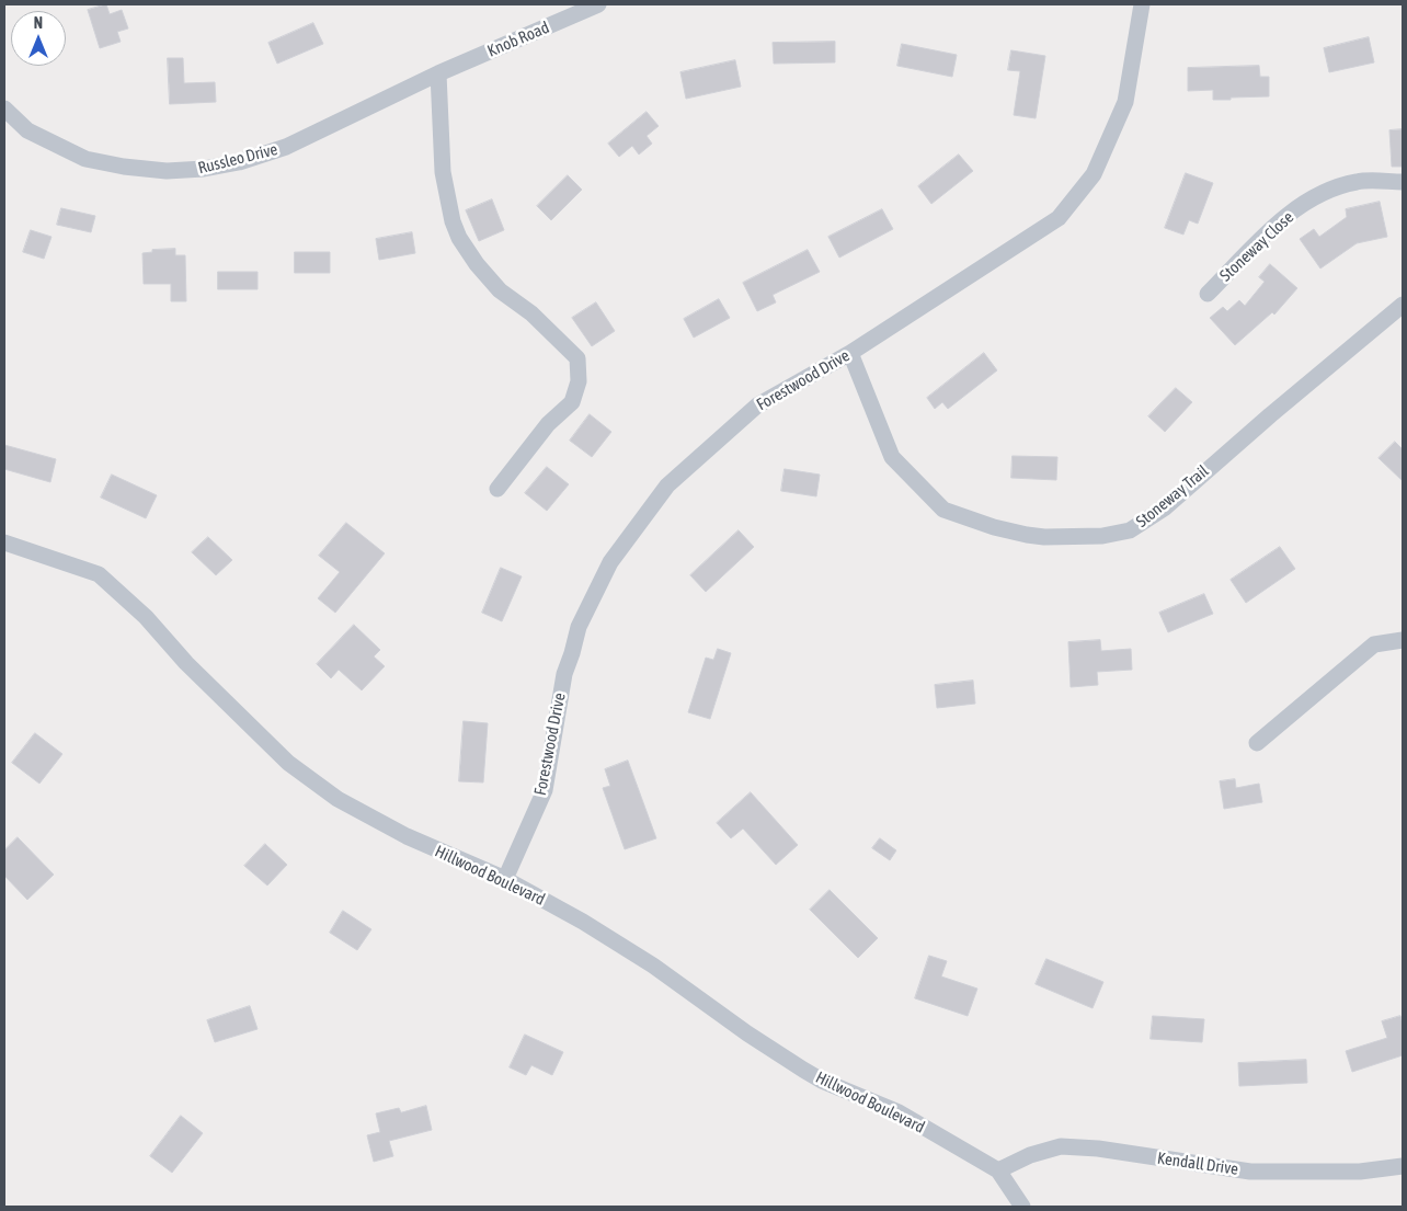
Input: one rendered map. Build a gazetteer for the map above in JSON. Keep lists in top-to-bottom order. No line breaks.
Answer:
{"streets":{"street":["Knob Road","Russleo Drive","Stoneway Close","Forestwood Drive","Stoneway Trail","Hillwood Boulevard","Kendall Drive"]},"crossings":[["Knob Road","Russleo Drive"],["Forestwood Drive","Stoneway Trail"],["Forestwood Drive","Hillwood Boulevard"],["Hillwood Boulevard","Kendall Drive"]],"north":"top"}
